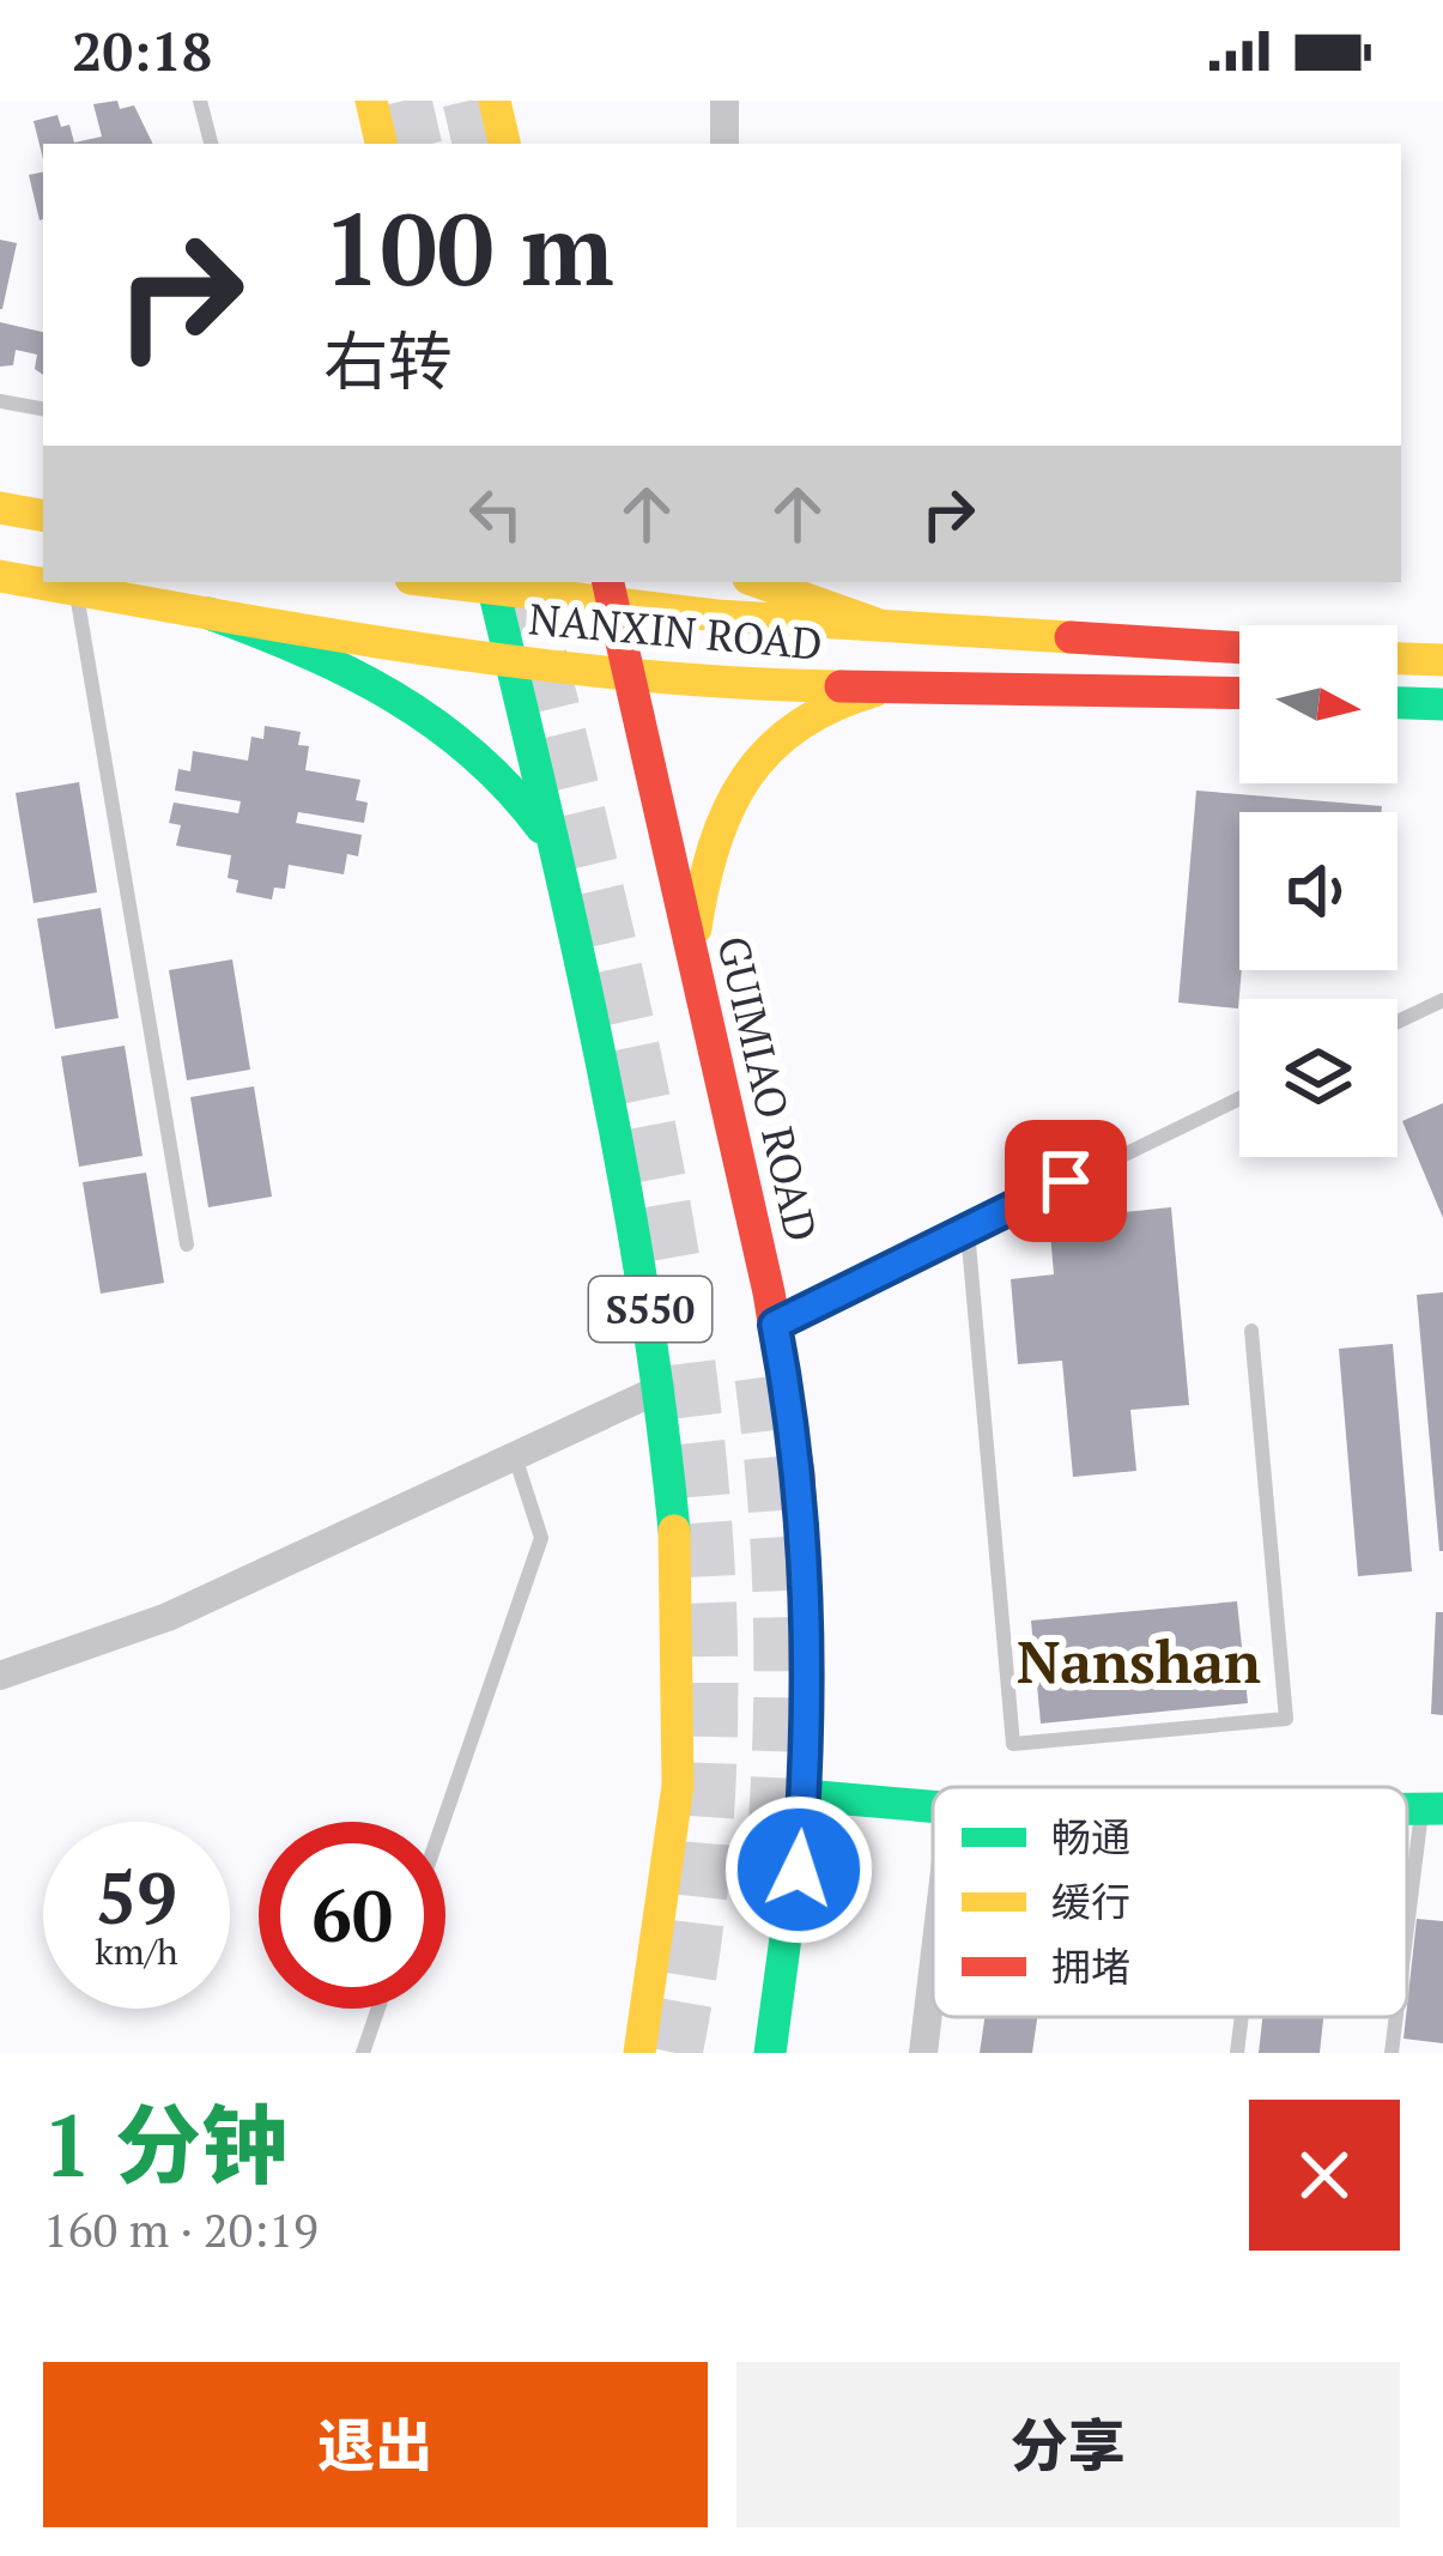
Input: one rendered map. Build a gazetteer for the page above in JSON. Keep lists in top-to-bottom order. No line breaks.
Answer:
{"streets":{"main road":["NANXIN ROAD","GUIMIAO ROAD","S550"]},"crossings":[["NANXIN ROAD","GUIMIAO ROAD"],["NANXIN ROAD","S550"]],"districts":["Nanshan"],"legend":["畅通","缓行","拥堵"],"north":"right","page":{"status":"20:18","turn":["100 m","右转"],"speed":"59 km/h","limit":"60","heading":["1 分钟","160 m · 20:19"],"buttons":["退出","分享"]}}
